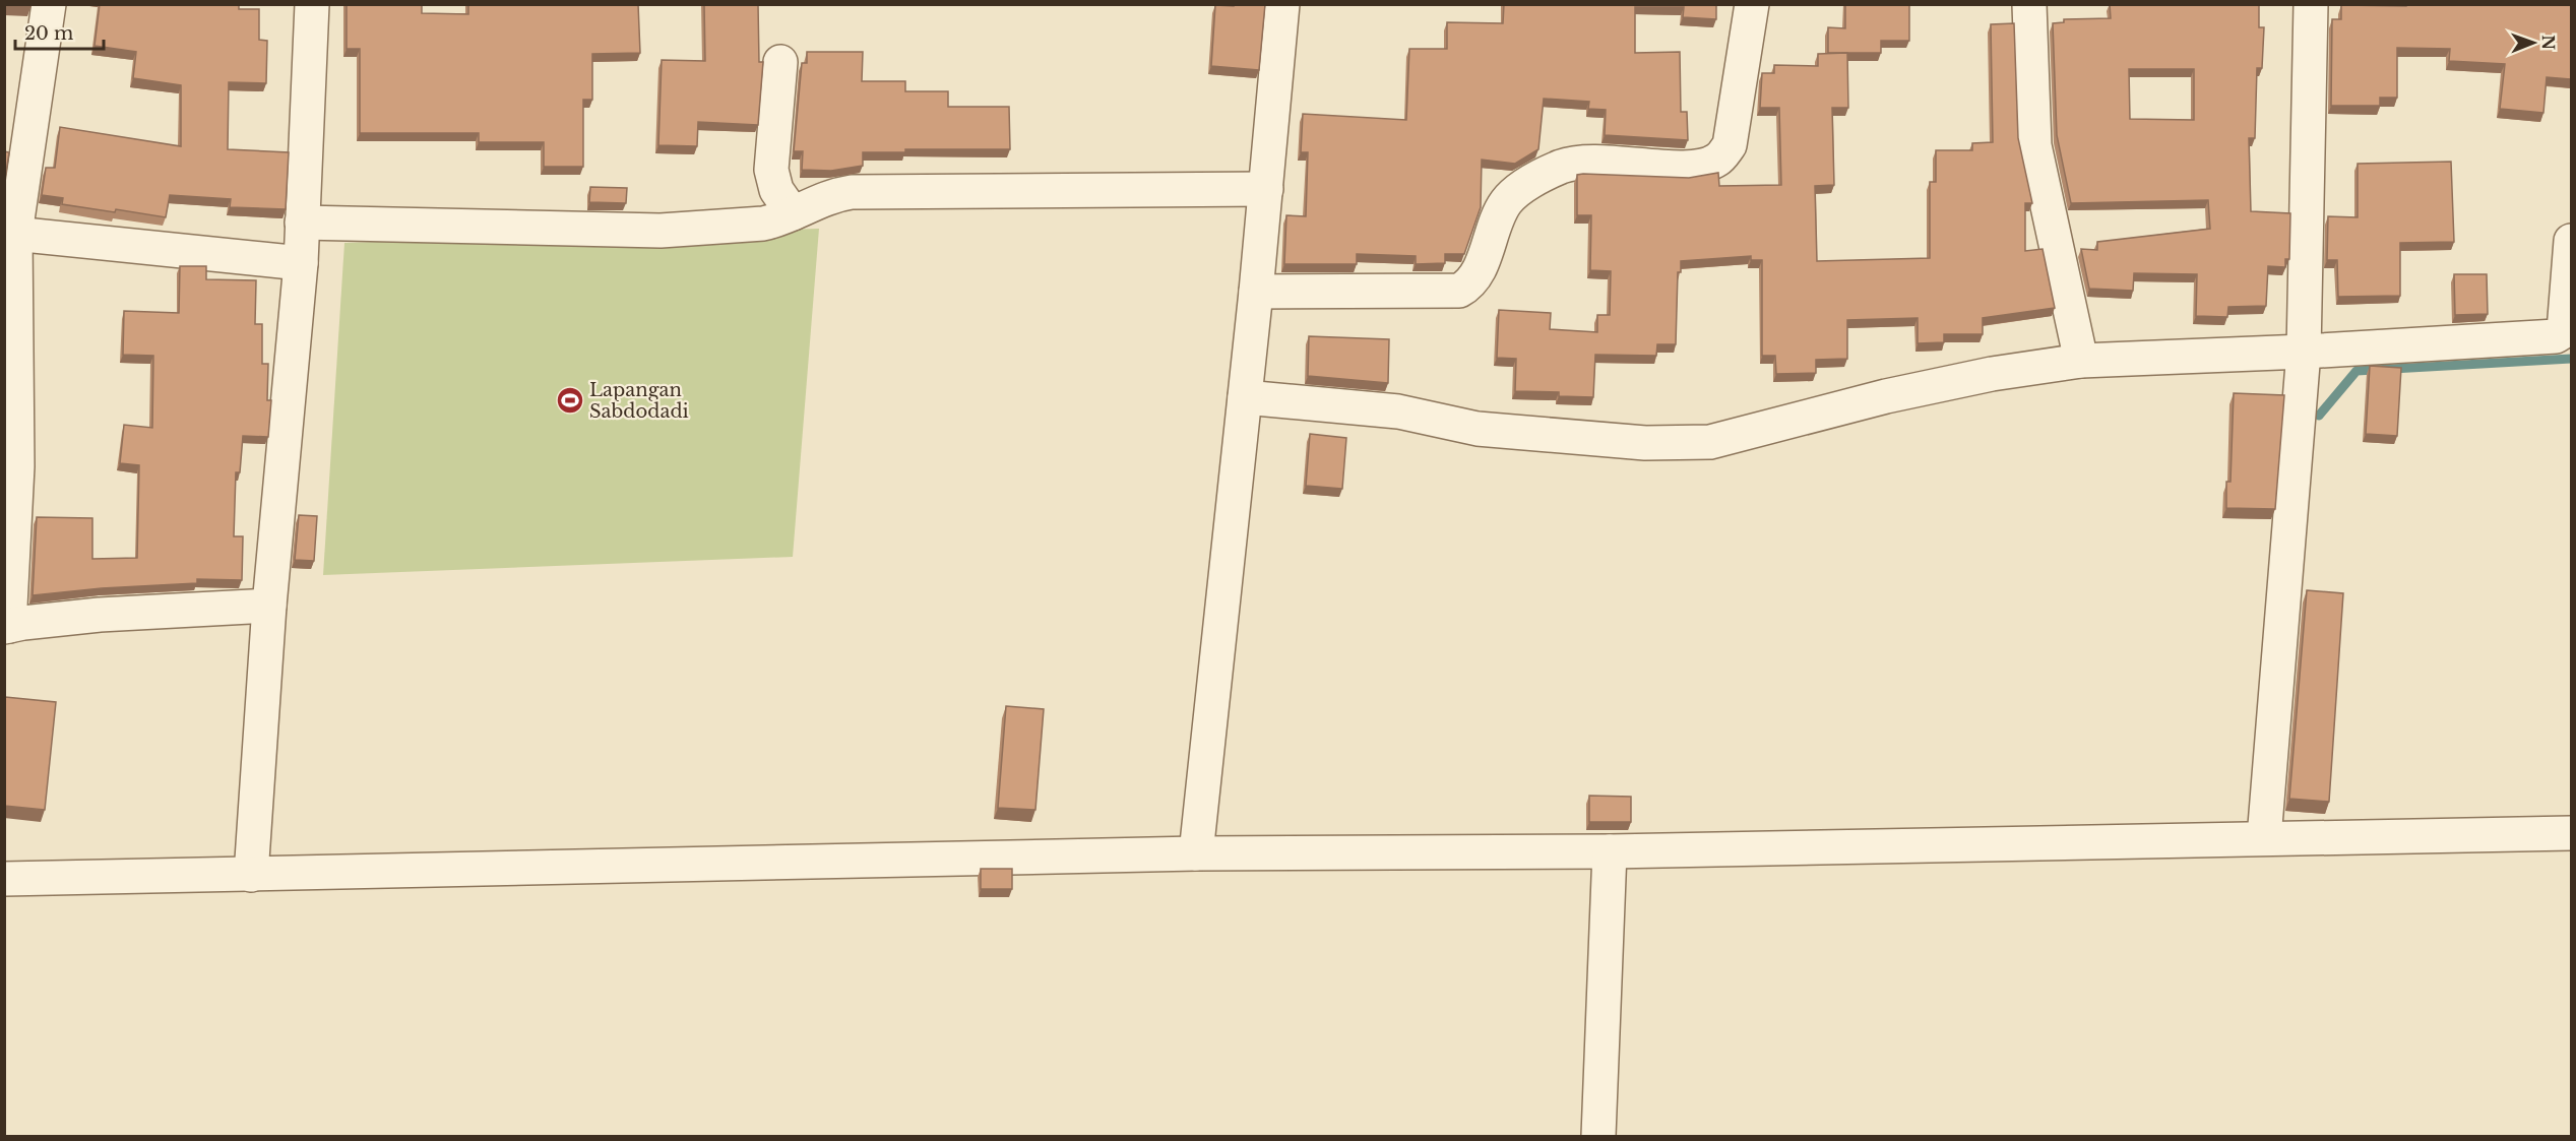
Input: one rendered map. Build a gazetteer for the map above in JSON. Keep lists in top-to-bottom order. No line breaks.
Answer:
{"places":{"sports":["Lapangan Sabdodadi"]},"scale_bar":"20 m","north":"right"}
